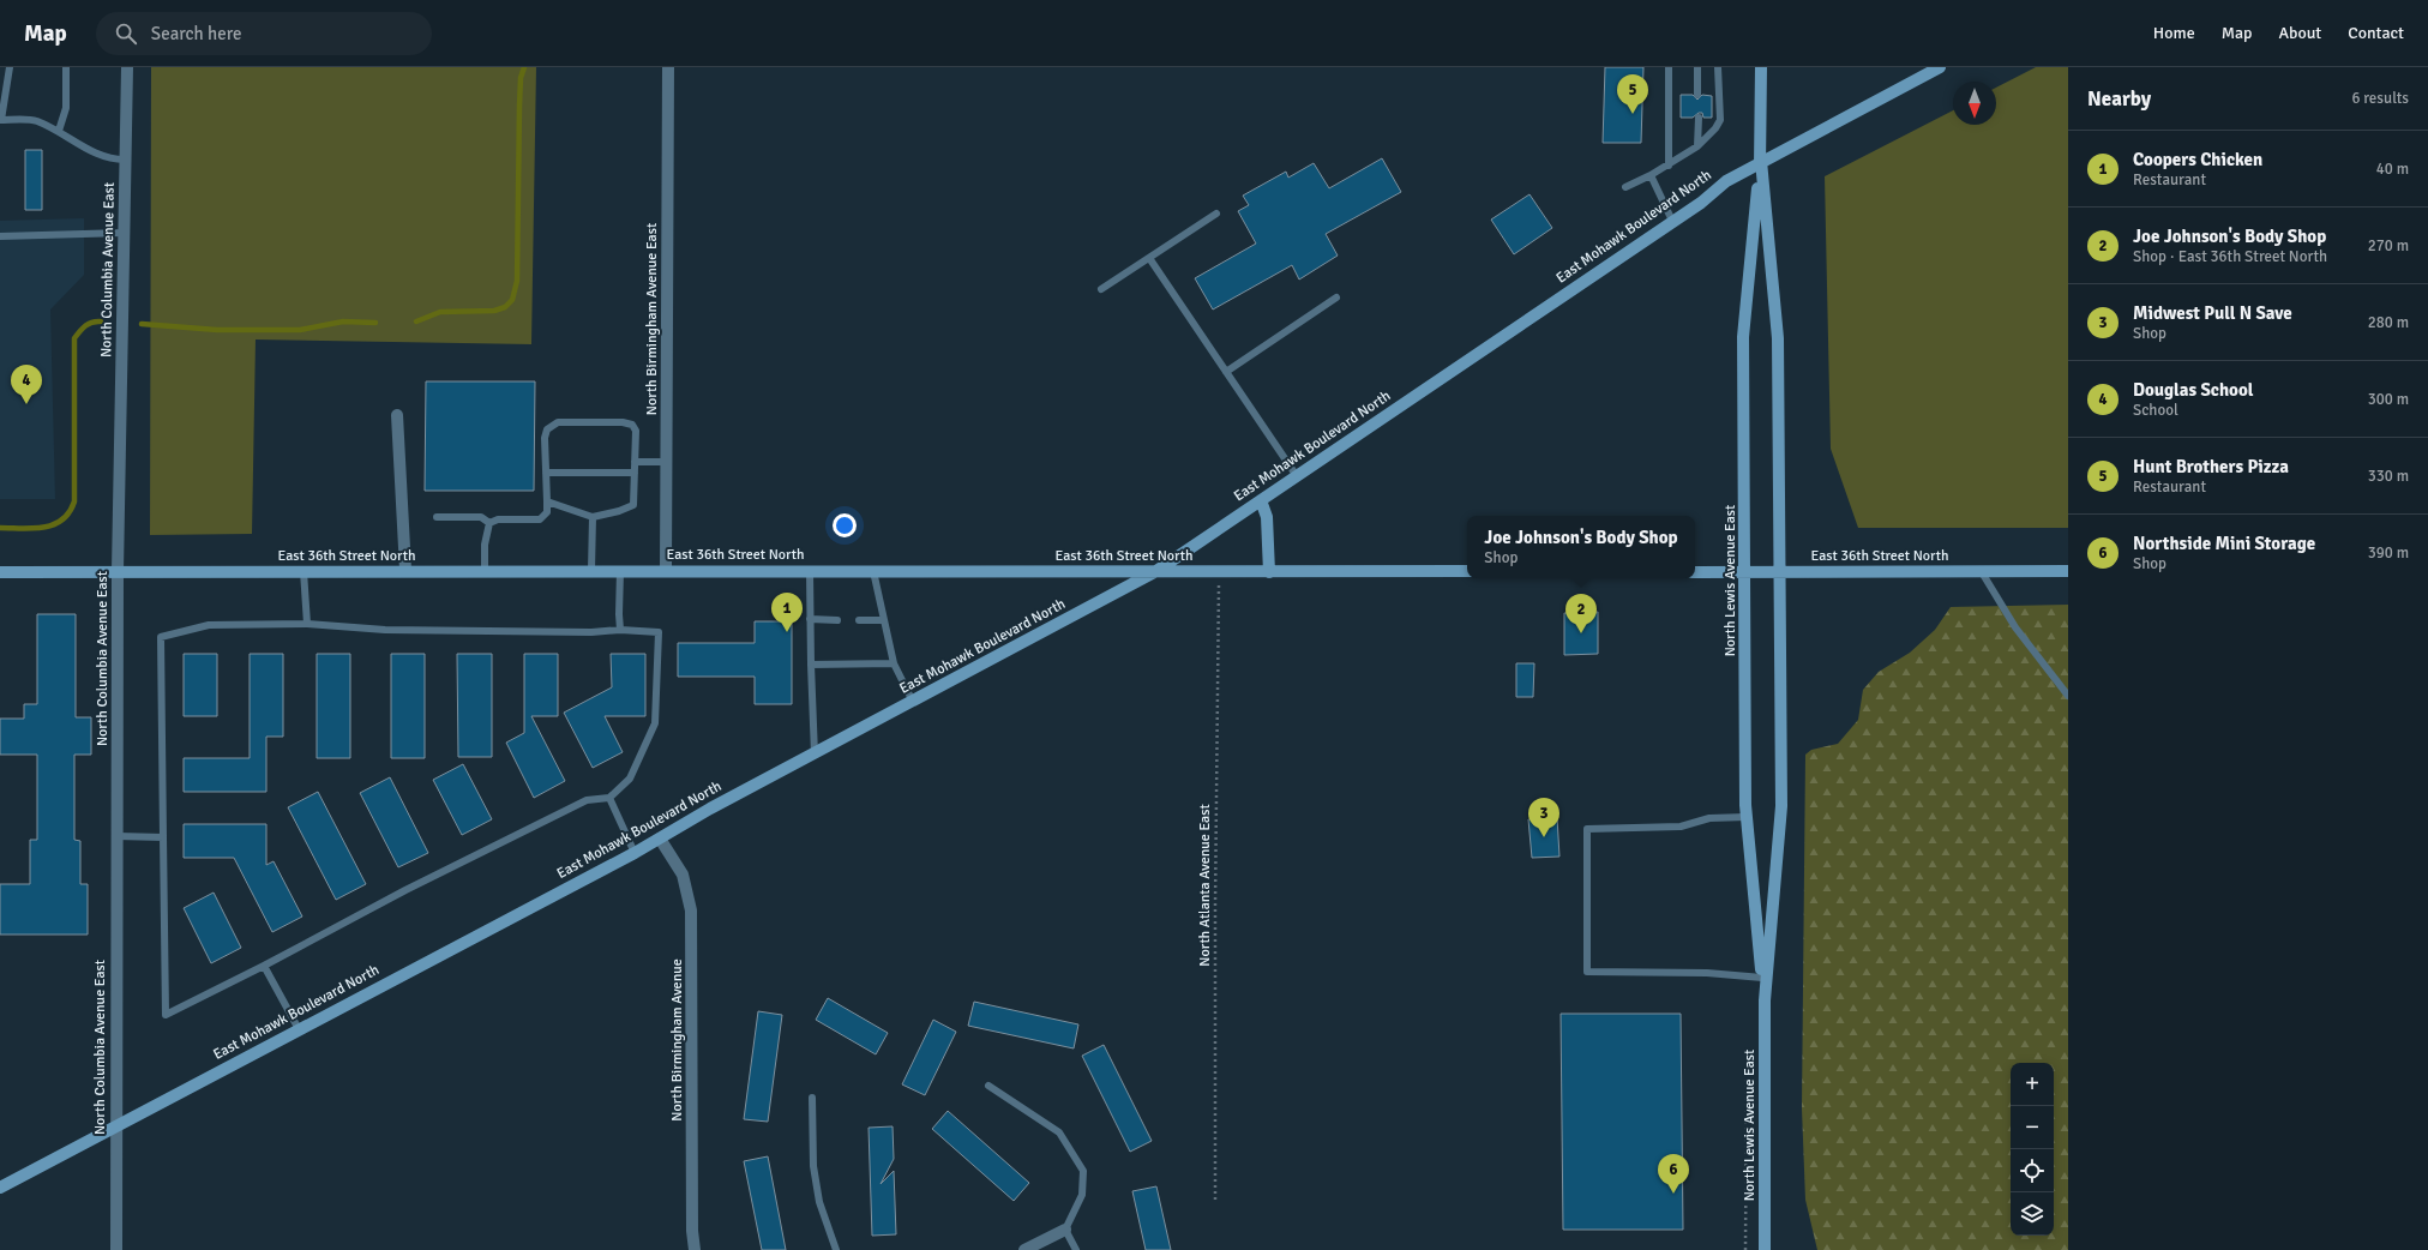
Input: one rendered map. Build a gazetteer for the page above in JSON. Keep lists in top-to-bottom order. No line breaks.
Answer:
{"streets":{"main road":["East Mohawk Boulevard North","East 36th Street North","North Lewis Avenue East"],"street":["North Columbia Avenue East","North Birmingham Avenue East","North Birmingham Avenue"],"path":["North Atlanta Avenue East"]},"crossings":[["East Mohawk Boulevard North","North Columbia Avenue East"],["East Mohawk Boulevard North","East 36th Street North"],["East Mohawk Boulevard North","North Lewis Avenue East"],["East Mohawk Boulevard North","North Birmingham Avenue"],["North Columbia Avenue East","East 36th Street North"],["North Birmingham Avenue East","East 36th Street North"],["East 36th Street North","North Lewis Avenue East"],["East 36th Street North","North Atlanta Avenue East"]],"north":"bottom","page":{"header":"Map","search":"Search here","nav":["Home","Map","About","Contact"],"heading":["Nearby","6 results"],"pins":["5","4","1","2","3","6"],"list":[{"mark":"1","name":"Coopers Chicken","note":"Restaurant","value":"40 m"},{"mark":"2","name":"Joe Johnson's Body Shop","note":"Shop · East 36th Street North","value":"270 m"},{"mark":"3","name":"Midwest Pull N Save","note":"Shop","value":"280 m"},{"mark":"4","name":"Douglas School","note":"School","value":"300 m"},{"mark":"5","name":"Hunt Brothers Pizza","note":"Restaurant","value":"330 m"},{"mark":"6","name":"Northside Mini Storage","note":"Shop","value":"390 m"}],"popup":["Joe Johnson's Body Shop","Shop"],"map_buttons":["+","−"]}}
